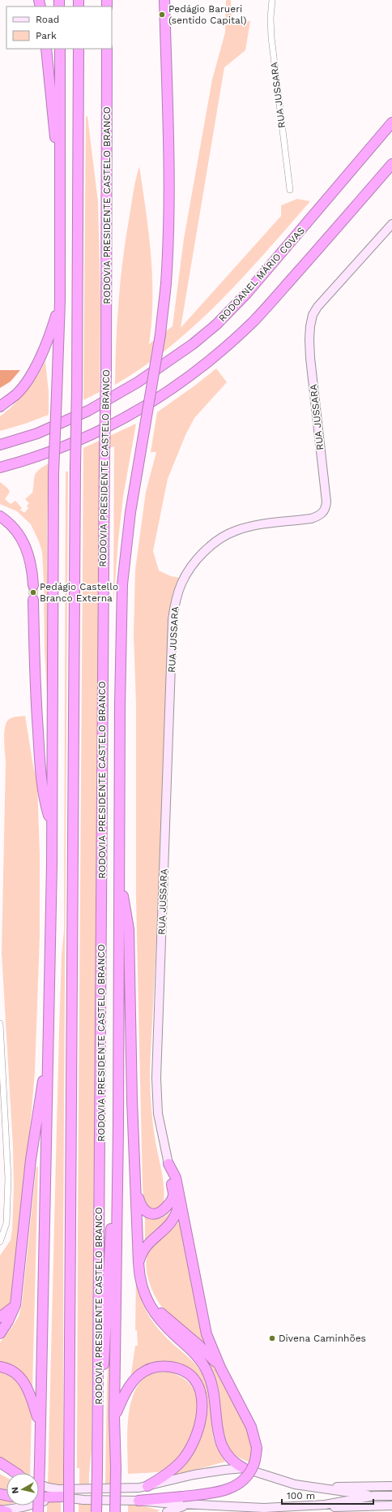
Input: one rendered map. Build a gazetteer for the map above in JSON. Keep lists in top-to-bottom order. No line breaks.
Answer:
{"streets":{"highway":["RODOVIA PRESIDENTE CASTELO BRANCO","RODOANEL MÁRIO COVAS"],"main road":["RUA JUSSARA"]},"places":["Pedágio Barueri (sentido Capital)","Pedágio Castello Branco Externa","Divena Caminhões"],"legend":["Road","Park"],"scale_bar":"100 m","north":"left"}
